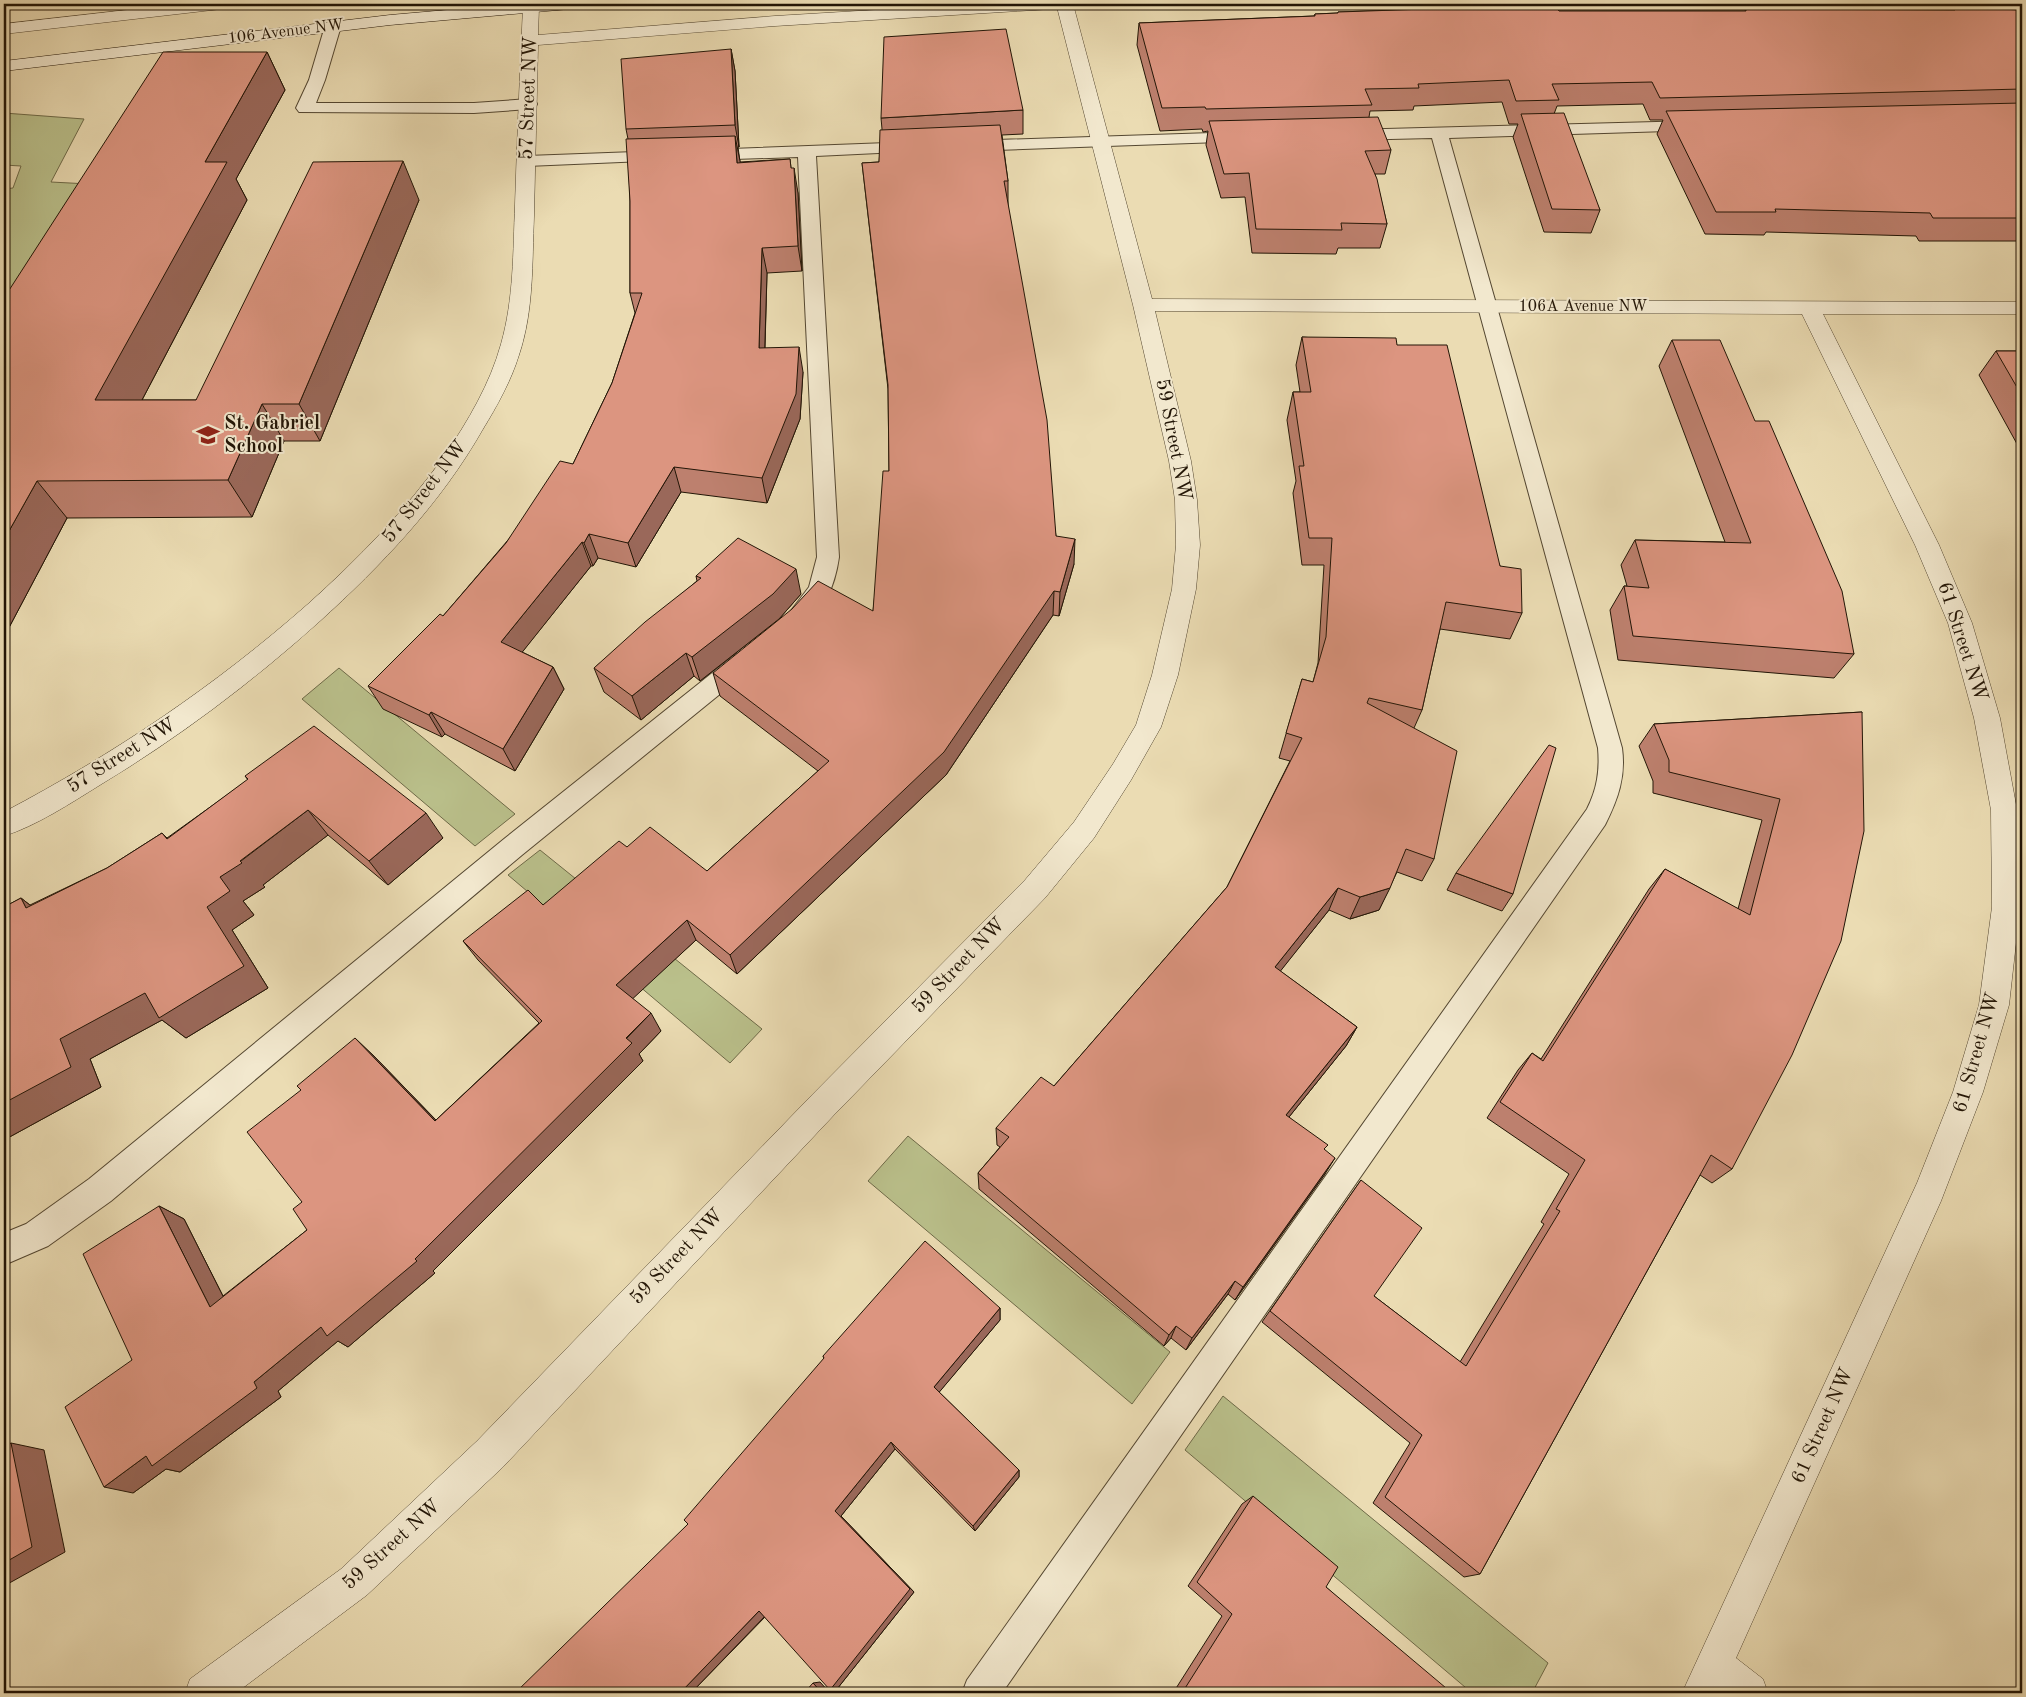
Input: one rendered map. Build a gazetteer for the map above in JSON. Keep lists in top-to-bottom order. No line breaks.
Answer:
{"streets":{"street":["106 Avenue NW","57 Street NW","106A Avenue NW","59 Street NW","61 Street NW"]},"crossings":[["106 Avenue NW","57 Street NW"],["106A Avenue NW","59 Street NW"],["106A Avenue NW","61 Street NW"]],"places":{"school or university":["St. Gabriel School"]}}
